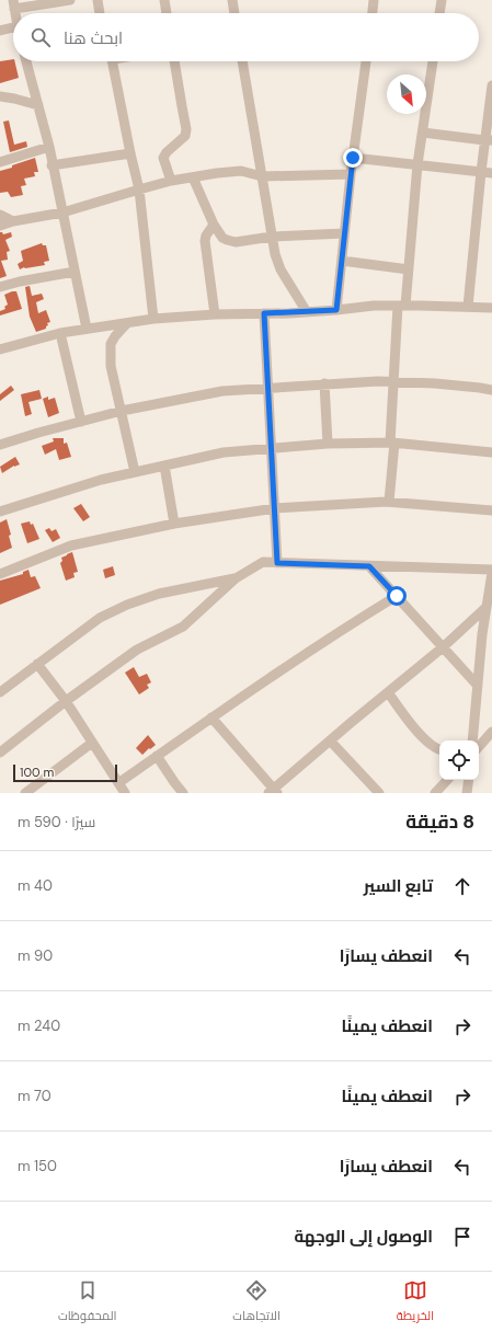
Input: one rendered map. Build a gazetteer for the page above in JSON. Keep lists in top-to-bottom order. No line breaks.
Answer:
{"scale_bar":"100 m","north":"bottom right","page":{"search":"ابحث هنا","scale":"100 m","heading":["8 دقيقة","سيرًا · 590 m"],"list":[["تابع السير","40 m"],["انعطف يسارًا","90 m"],["انعطف يمينًا","240 m"],["انعطف يمينًا","70 m"],["انعطف يسارًا","150 m"],"الوصول إلى الوجهة"],"nav":["الخريطة","الاتجاهات","المحفوظات"]}}
